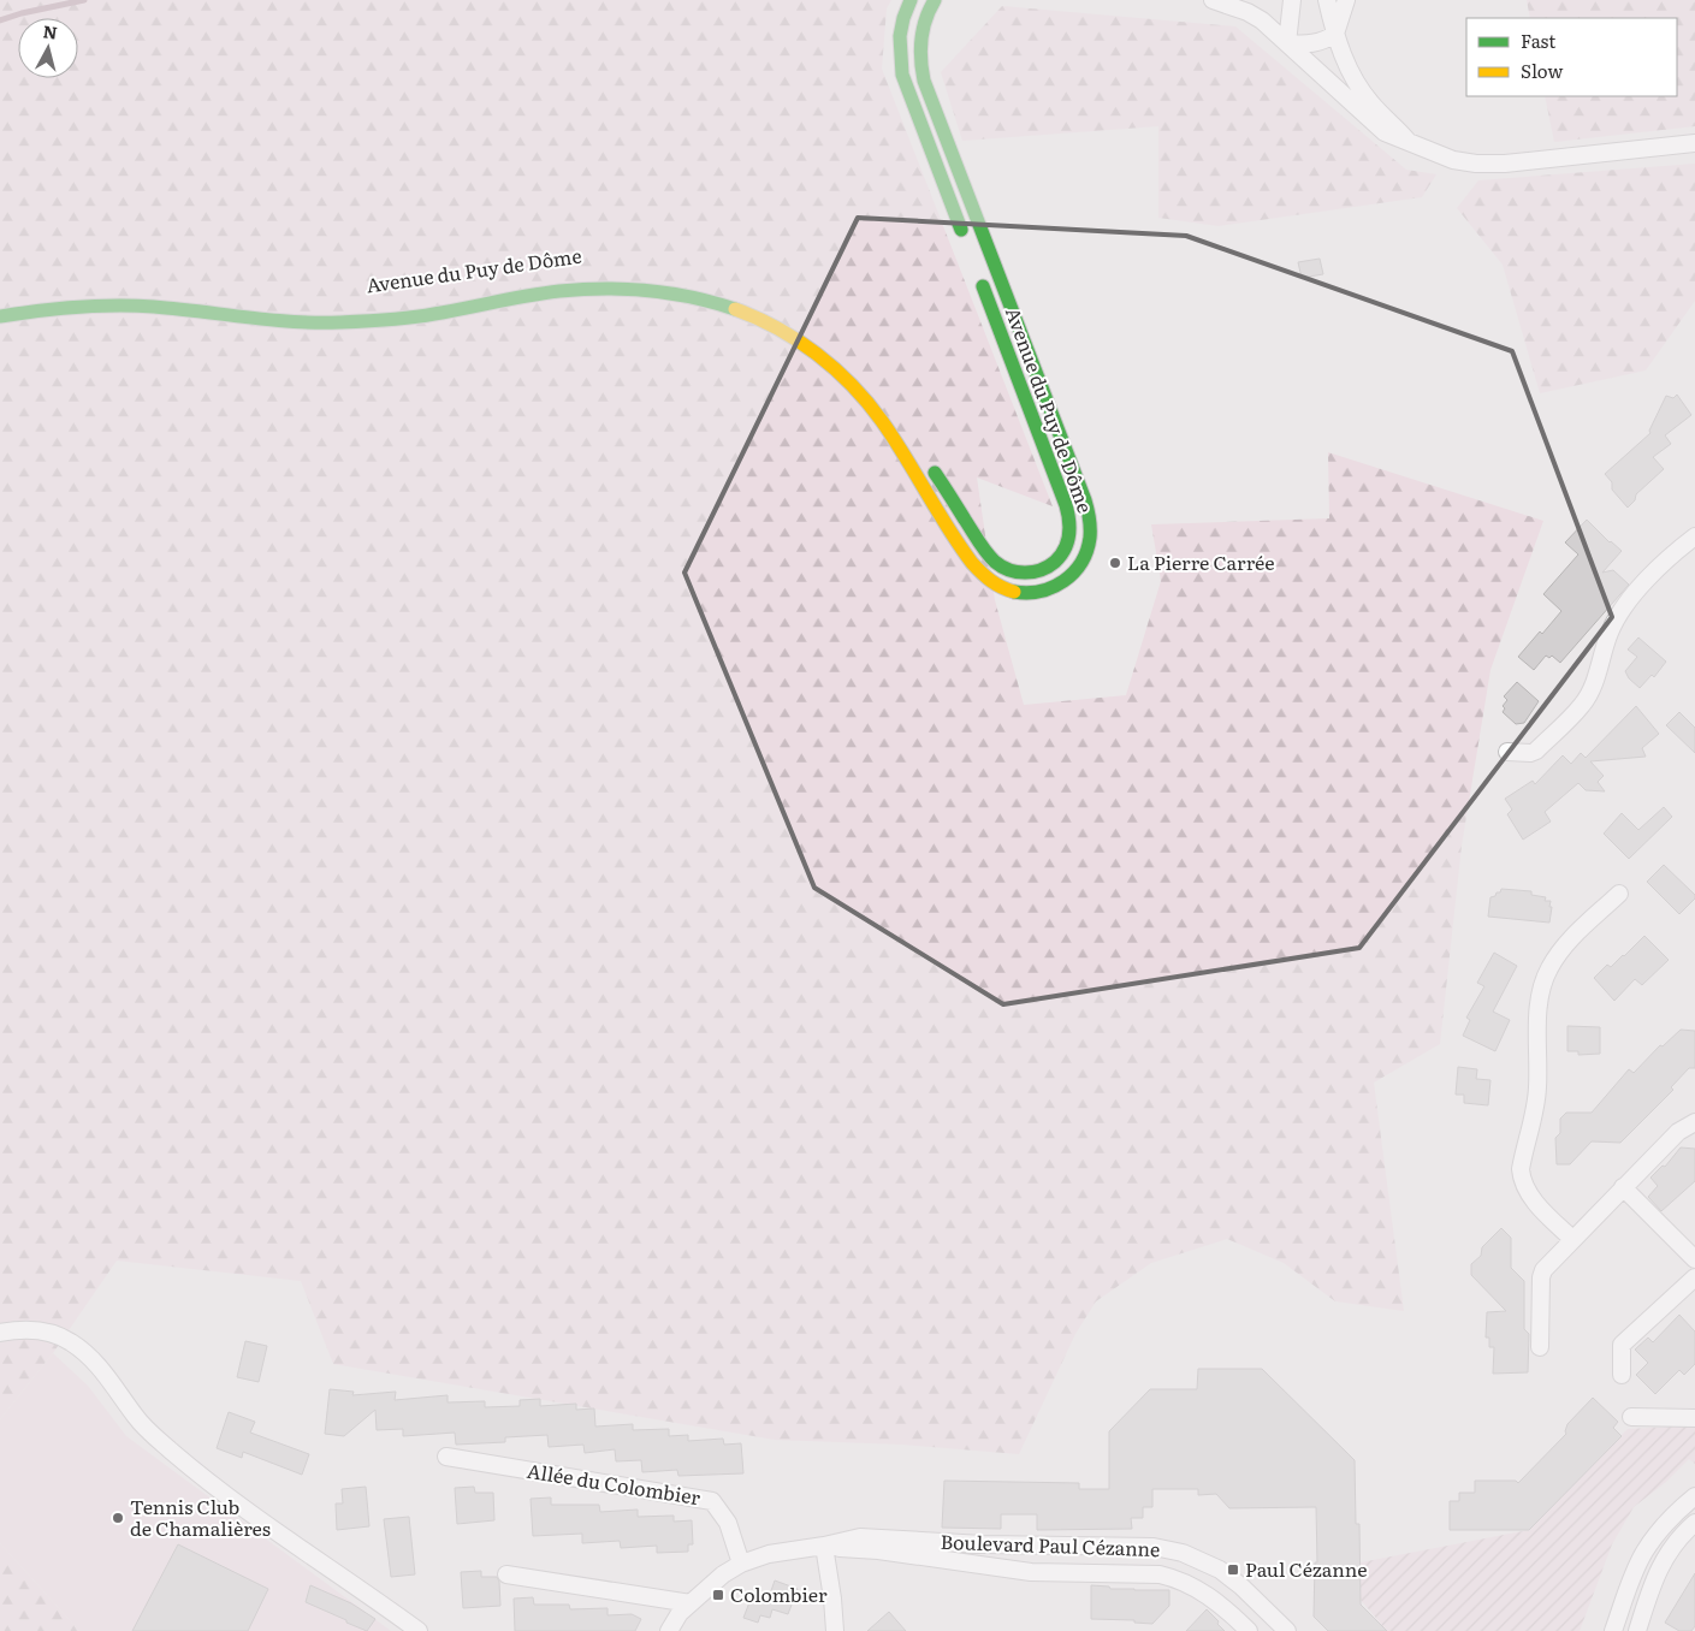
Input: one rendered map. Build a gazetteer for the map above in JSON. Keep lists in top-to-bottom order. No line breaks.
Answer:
{"streets":{"main road":["Avenue du Puy de Dôme"],"street":["Allée du Colombier","Boulevard Paul Cézanne"]},"crossings":[["Allée du Colombier","Boulevard Paul Cézanne"]],"places":{"other":["La Pierre Carrée","Tennis Club de Chamalières"],"transit":["Paul Cézanne","Colombier"]},"legend":["Fast","Slow"],"north":"top"}
